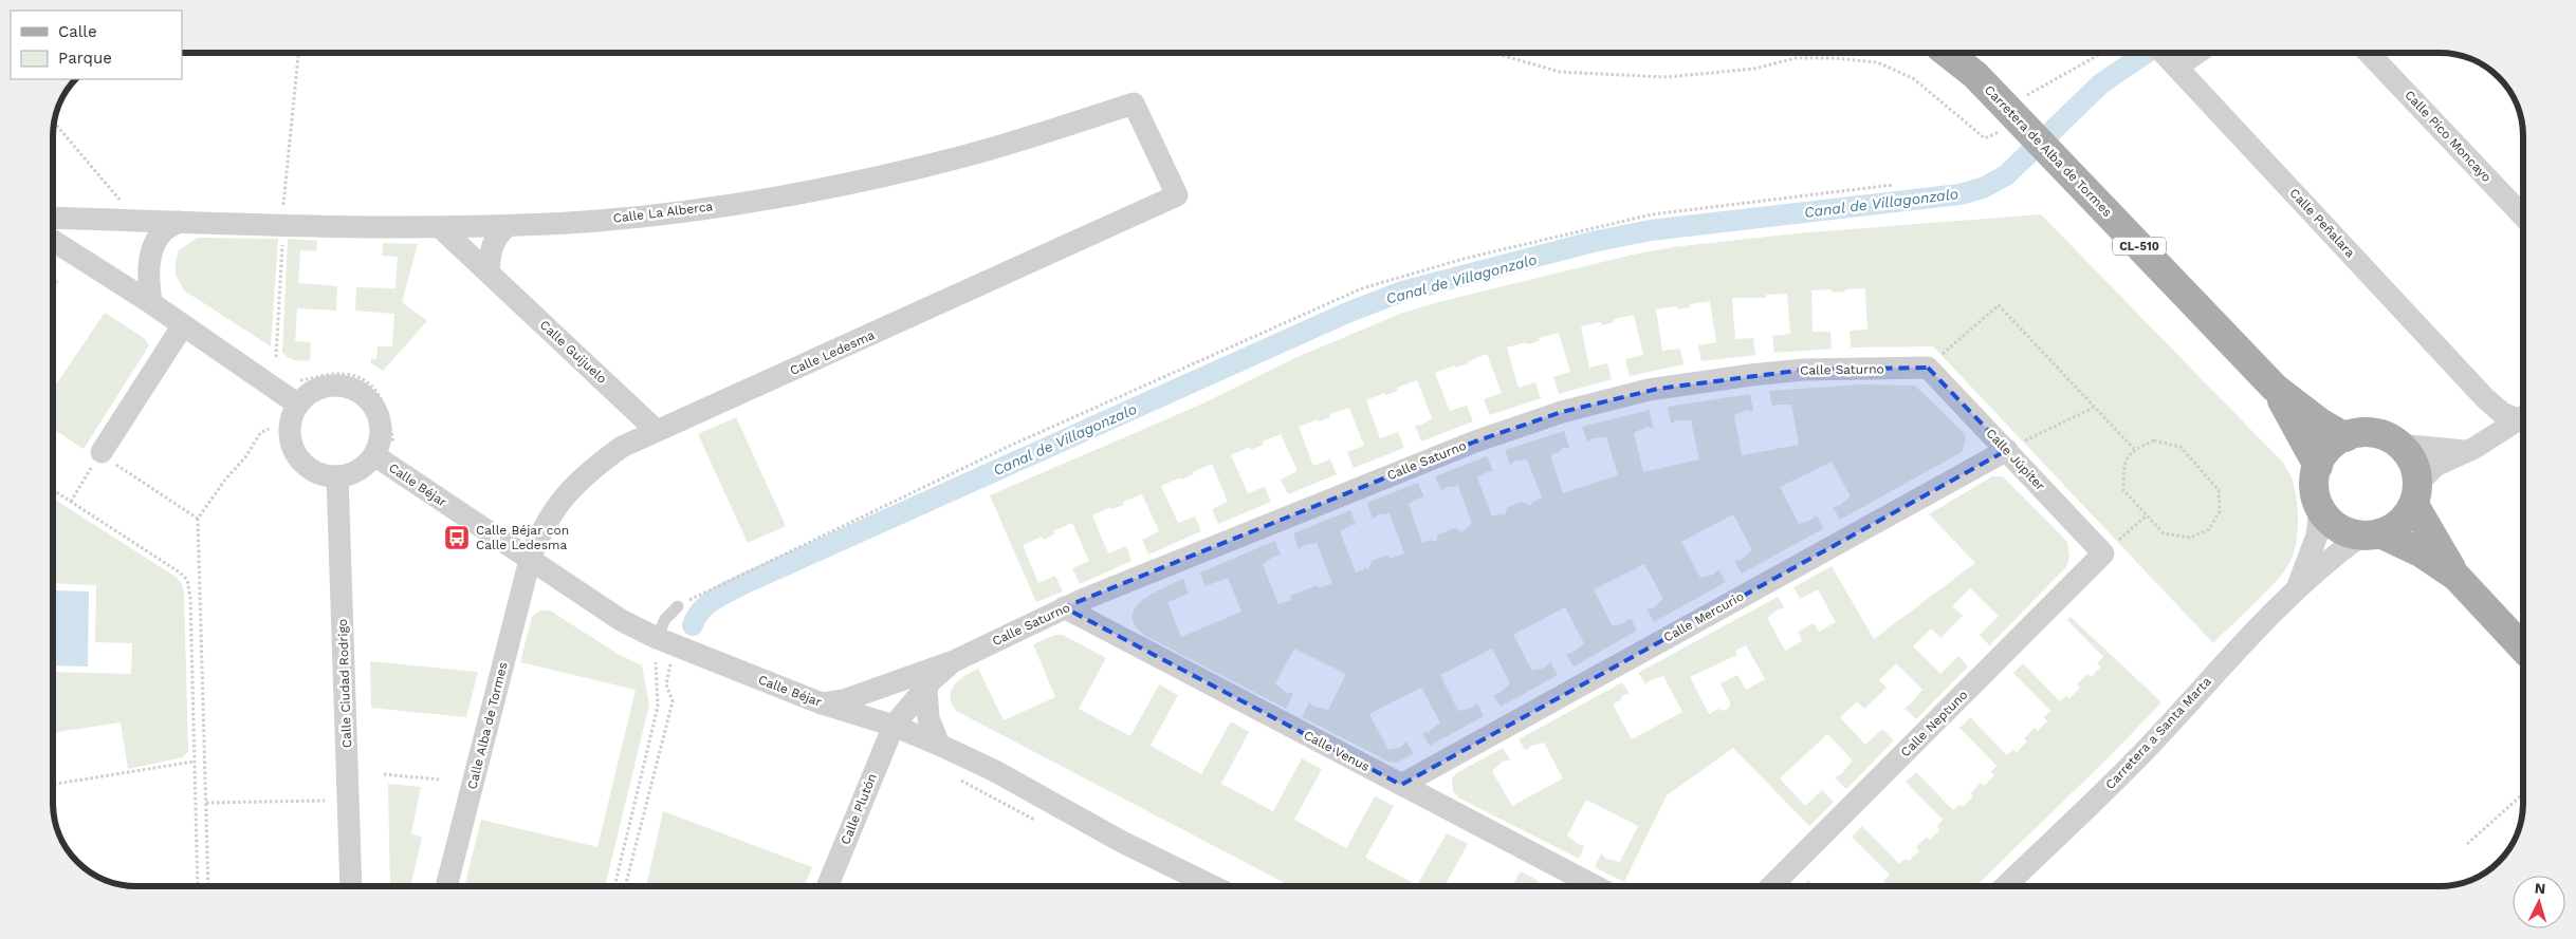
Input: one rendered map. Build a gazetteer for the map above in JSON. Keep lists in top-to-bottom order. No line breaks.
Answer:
{"streets":{"main road":["Carretera de Alba de Tormes","CL-510"],"street":["Calle Pico Moncayo","Calle La Alberca","Calle Peñalara","Calle Guijuelo","Calle Ledesma","Calle Saturno","Calle Júpiter","Calle Béjar","Calle Mercurio","Calle Ciudad Rodrigo","Calle Neptuno","Calle Alba de Tormes","Carretera a Santa Marta","Calle Venus","Calle Plutón"]},"crossings":[["Carretera de Alba de Tormes","Carretera a Santa Marta"],["Calle La Alberca","Calle Guijuelo"],["Calle La Alberca","Calle Ledesma"],["Calle Guijuelo","Calle Ledesma"],["Calle Ledesma","Calle Béjar"],["Calle Ledesma","Calle Alba de Tormes"],["Calle Saturno","Calle Júpiter"],["Calle Saturno","Calle Béjar"],["Calle Saturno","Calle Venus"],["Calle Saturno","Calle Plutón"],["Calle Júpiter","Calle Mercurio"],["Calle Júpiter","Calle Neptuno"],["Calle Béjar","Calle Ciudad Rodrigo"],["Calle Béjar","Calle Alba de Tormes"],["Calle Béjar","Calle Plutón"],["Calle Mercurio","Calle Venus"]],"water":["Canal de Villagonzalo"],"places":{"bus stop":["Calle Béjar con Calle Ledesma"]},"legend":["Calle","Parque"],"north":"top"}
